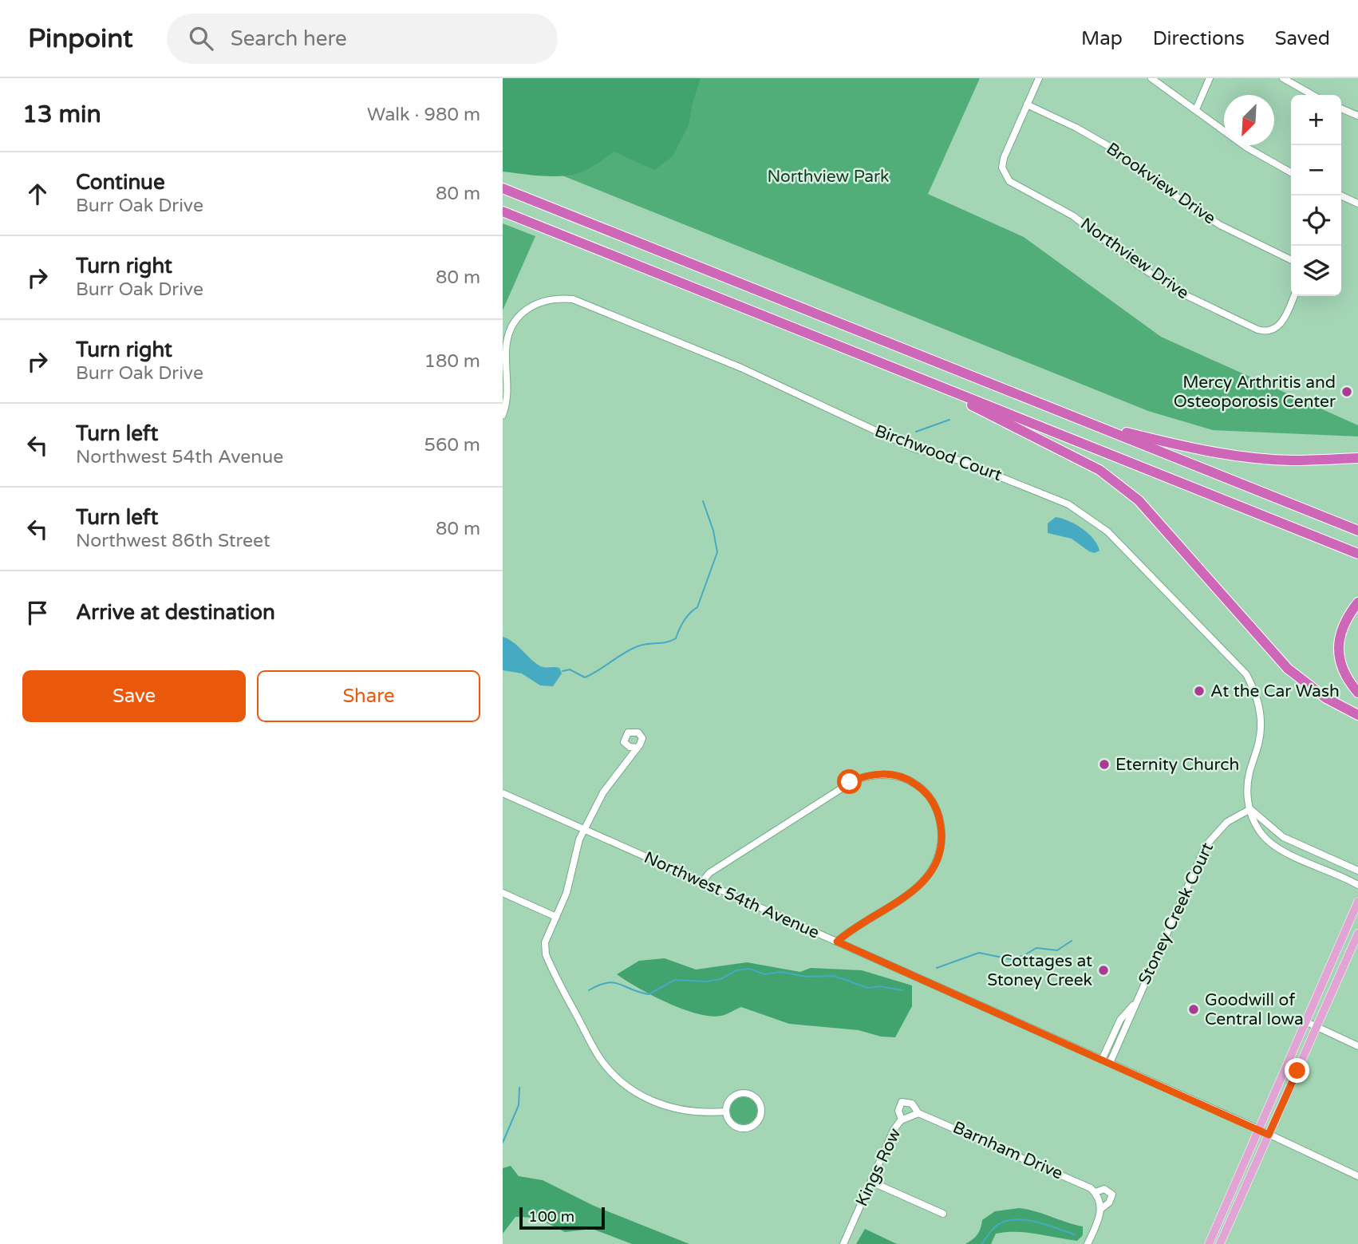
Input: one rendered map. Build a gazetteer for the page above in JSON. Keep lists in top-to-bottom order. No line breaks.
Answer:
{"streets":{"street":["Brookview Drive","Northview Drive","Birchwood Court","Northwest 54th Avenue","Stoney Creek Court","Barnham Drive","Kings Row"]},"crossings":[["Brookview Drive","Northview Drive"],["Birchwood Court","Stoney Creek Court"],["Northwest 54th Avenue","Stoney Creek Court"],["Barnham Drive","Kings Row"]],"parks":["Northview Park"],"places":["Mercy Arthritis and Osteoporosis Center","At the Car Wash","Eternity Church","Cottages at Stoney Creek","Goodwill of Central Iowa"],"scale_bar":"100 m","north":"bottom left","page":{"header":"Pinpoint","search":"Search here","nav":["Map","Directions","Saved"],"heading":["13 min","Walk · 980 m"],"map_buttons":["+","−"],"list":[["Continue","Burr Oak Drive","80 m"],["Turn right","Burr Oak Drive","80 m"],["Turn right","Burr Oak Drive","180 m"],["Turn left","Northwest 54th Avenue","560 m"],["Turn left","Northwest 86th Street","80 m"],"Arrive at destination"],"buttons":["Save","Share"],"scale":"100 m"}}
